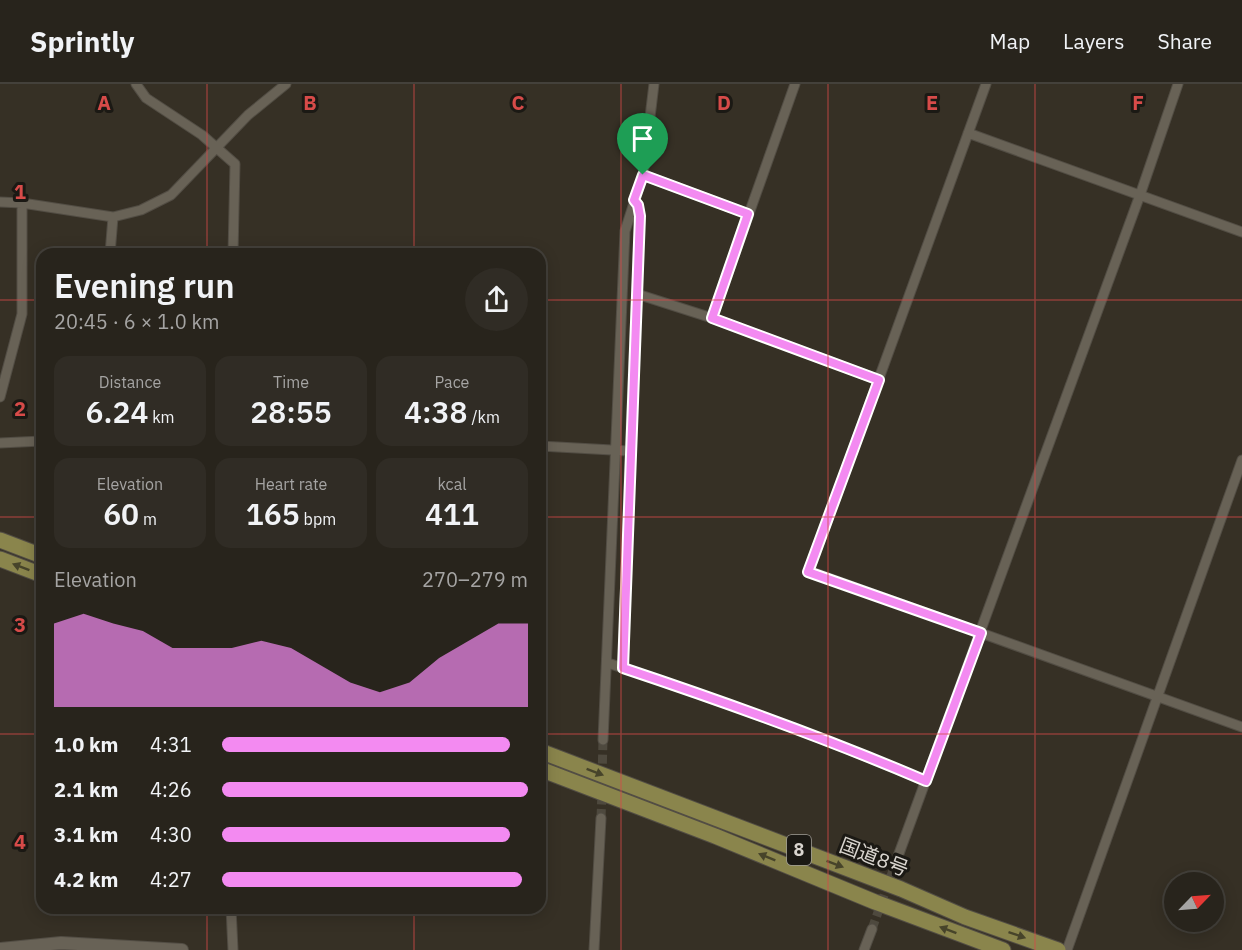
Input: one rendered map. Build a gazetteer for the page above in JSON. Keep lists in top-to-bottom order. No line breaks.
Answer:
{"streets":{"highway":["8","国道8号"]},"north":"top right","page":{"header":"Sprintly","nav":["Map","Layers","Share"],"heading":["Evening run","20:45 · 6 × 1.0 km"],"stats":[["Distance","6.24 km"],["Time","28:55"],["Pace","4:38 /km"],["Elevation","60 m"],["Heart rate","165 bpm"],["kcal","411"]],"chart":["Elevation","270–279 m"],"list":[{"name":"1.0 km","note":"4:31"},{"name":"2.1 km","note":"4:26"},{"name":"3.1 km","note":"4:30"},{"name":"4.2 km","note":"4:27"}]},"grid":{"columns":["A","B","C","D","E","F"],"rows":["1","2","3","4"]}}
